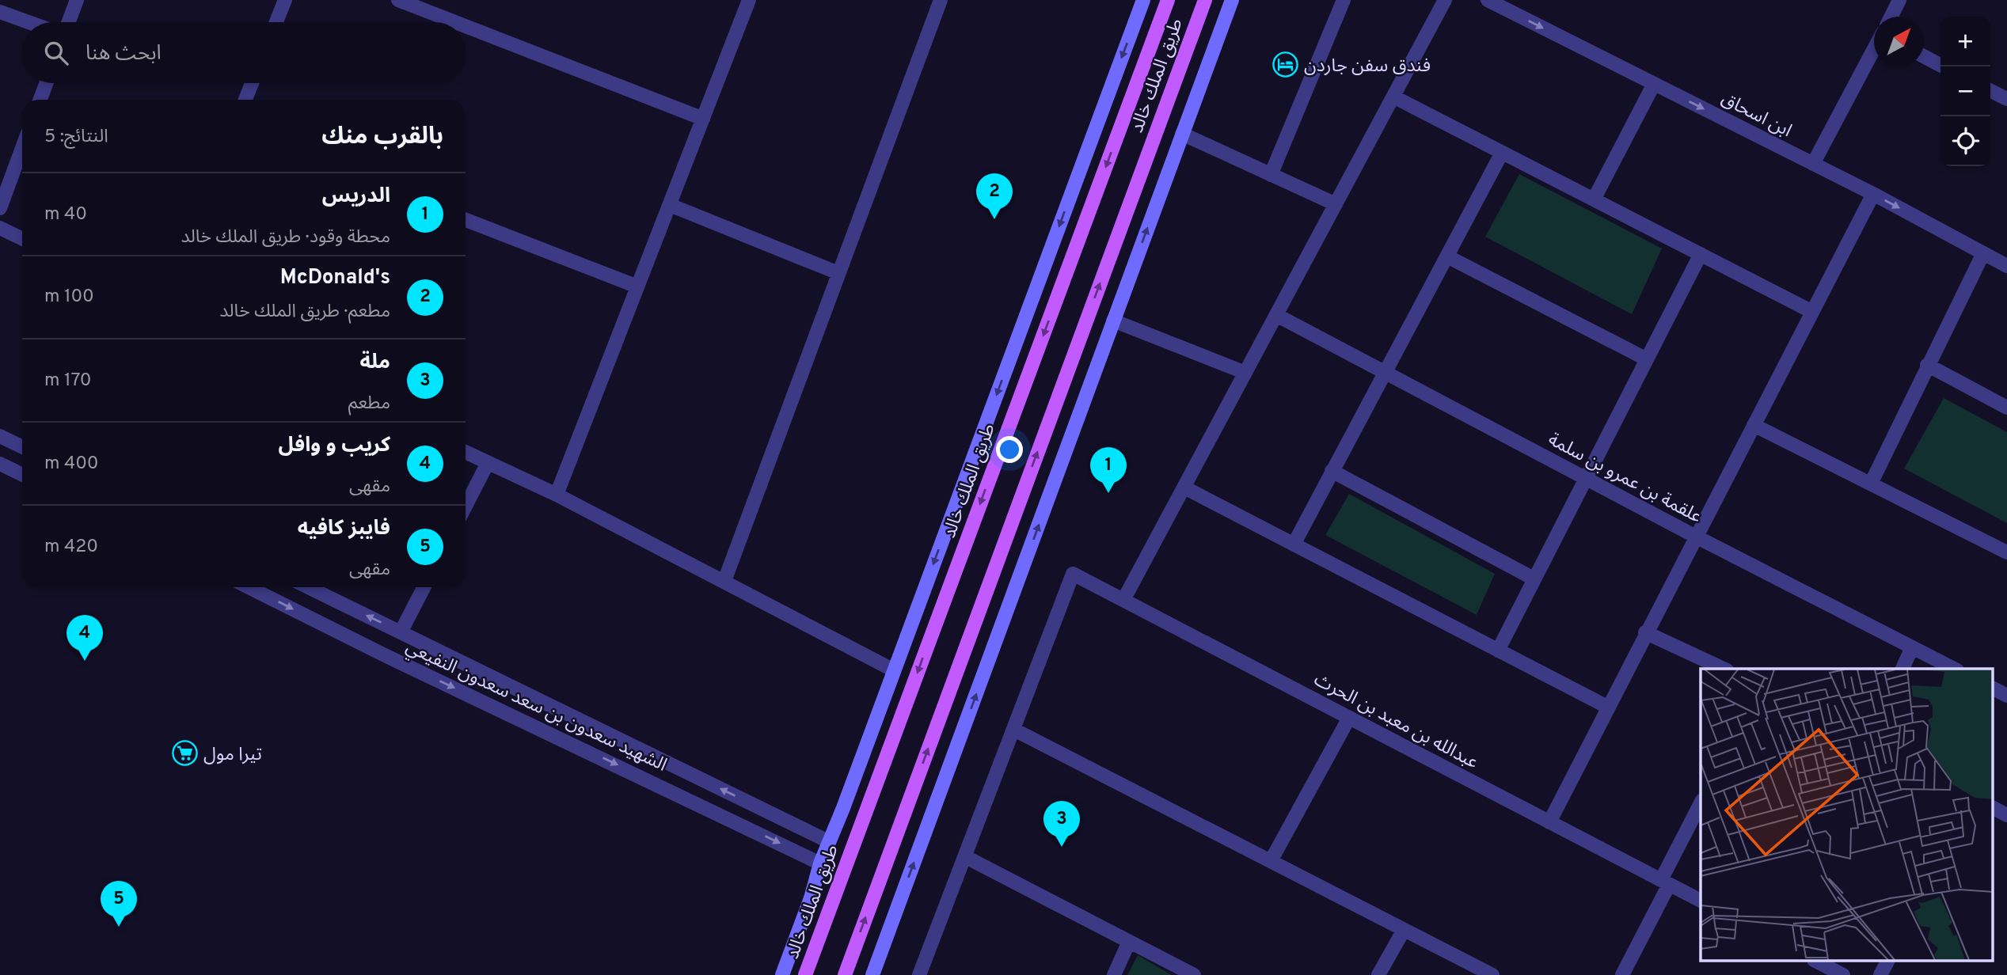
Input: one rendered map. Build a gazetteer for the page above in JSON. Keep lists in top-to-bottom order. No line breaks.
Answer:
{"streets":{"main road":["طريق الملك خالد"],"street":["ابن اسحاق","علقمة بن عمرو بن سلمة","الشهيد سعدون بن سعد سعدون النفيعي","عبدالله بن معبد بن الحرث"]},"one_way":["ابن اسحاق"],"places":{"hotel":["فندق سفن جاردن"],"supermarket":["تيرا مول"]},"north":"top right","page":{"map_buttons":["+","−"],"search":"ابحث هنا","heading":["بالقرب منك","النتائج: 5"],"list":[{"mark":"1","name":"الدريس","note":"محطة وقود · طريق الملك خالد","value":"40 m"},{"mark":"2","name":"McDonald's","note":"مطعم · طريق الملك خالد","value":"100 m"},{"mark":"3","name":"ملة","note":"مطعم","value":"170 m"},{"mark":"4","name":"كريب و وافل","note":"مقهى","value":"400 m"},{"mark":"5","name":"فايبز كافيه","note":"مقهى","value":"420 m"}],"pins":["2","1","4","3","5"]}}
